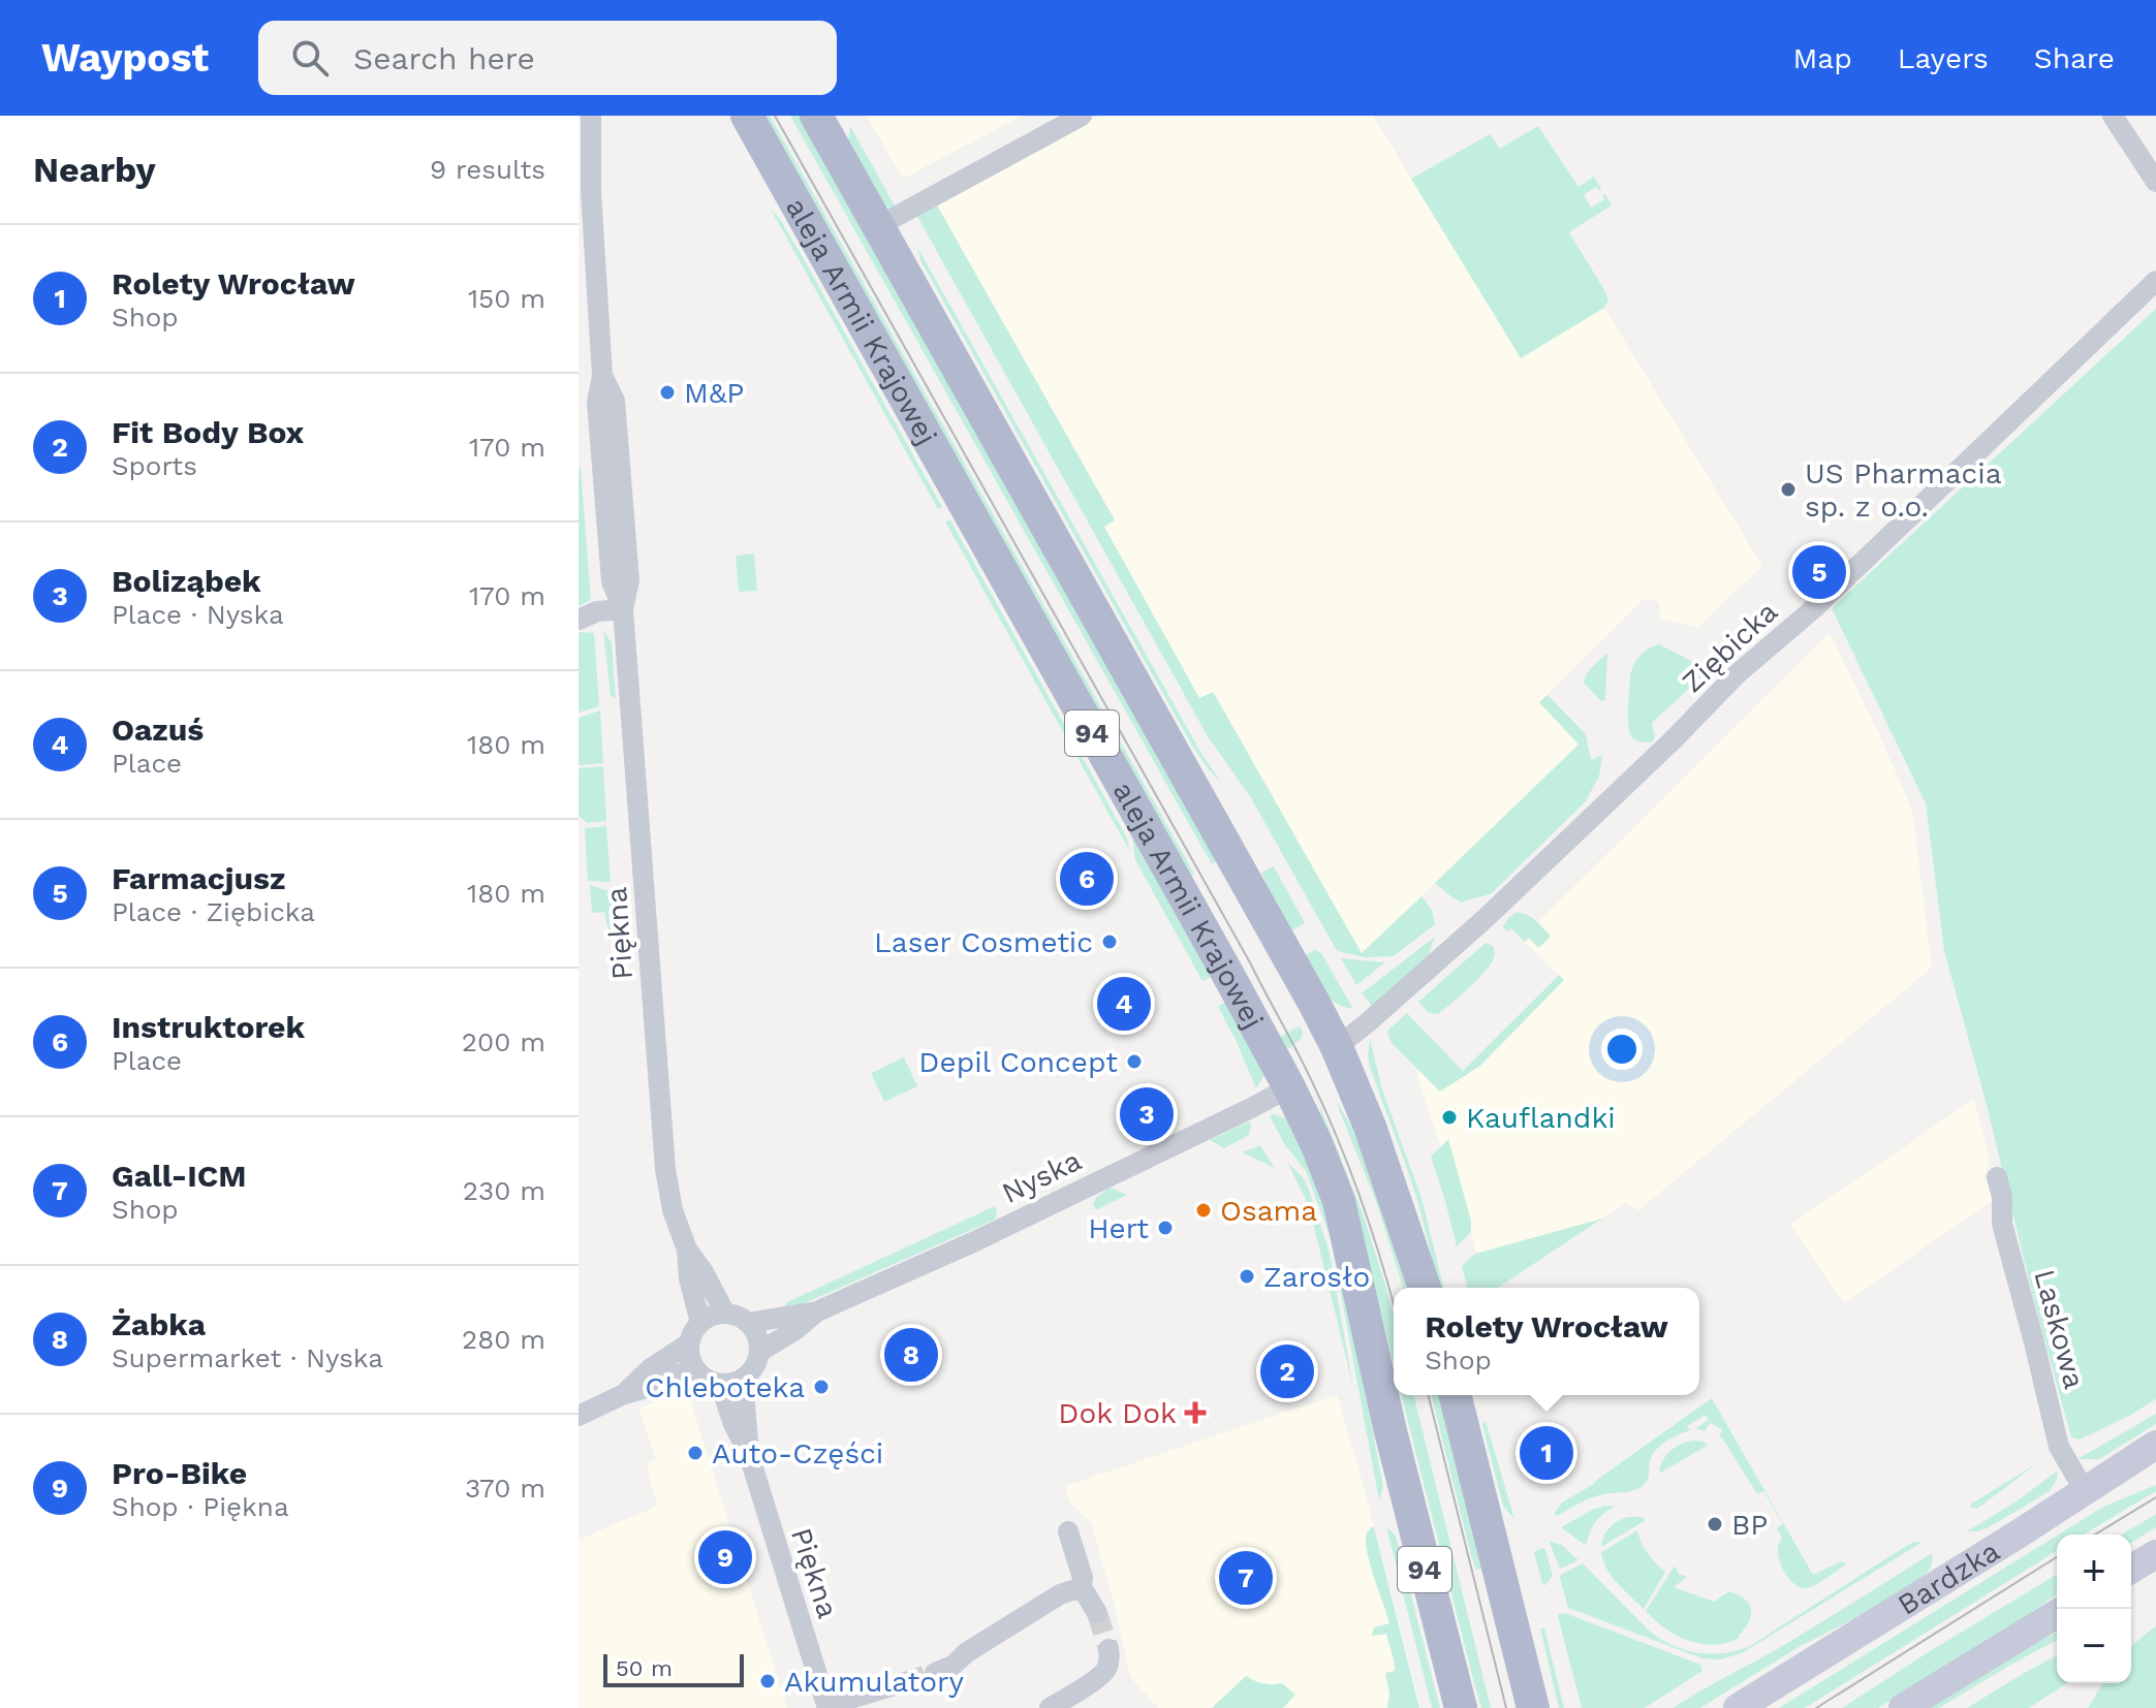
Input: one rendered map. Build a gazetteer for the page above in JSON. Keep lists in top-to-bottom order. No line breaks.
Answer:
{"streets":{"main road":["aleja Armii Krajowej","94","Bardzka"],"street":["Ziębicka","Piękna","Nyska","Laskowa"]},"crossings":[["aleja Armii Krajowej","Ziębicka"],["aleja Armii Krajowej","Nyska"],["Piękna","Nyska"],["Laskowa","Bardzka"]],"places":{"other":["M&P","US Pharmacia sp. z o.o.","Laser Cosmetic","Depil Concept","Kauflandki","Osama","Hert","Zarosło","Chleboteka","Auto-Części","BP","Akumulatory"],"health":["Dok Dok"]},"scale_bar":"50 m","page":{"header":"Waypost","search":"Search here","nav":["Map","Layers","Share"],"heading":["Nearby","9 results"],"list":[{"mark":"1","name":"Rolety Wrocław","note":"Shop","value":"150 m"},{"mark":"2","name":"Fit Body Box","note":"Sports","value":"170 m"},{"mark":"3","name":"Boliząbek","note":"Place · Nyska","value":"170 m"},{"mark":"4","name":"Oazuś","note":"Place","value":"180 m"},{"mark":"5","name":"Farmacjusz","note":"Place · Ziębicka","value":"180 m"},{"mark":"6","name":"Instruktorek","note":"Place","value":"200 m"},{"mark":"7","name":"Gall-ICM","note":"Shop","value":"230 m"},{"mark":"8","name":"Żabka","note":"Supermarket · Nyska","value":"280 m"},{"mark":"9","name":"Pro-Bike","note":"Shop · Piękna","value":"370 m"}],"pins":["5","6","4","3","8","2","1","9","7"],"popup":["Rolety Wrocław","Shop"],"map_buttons":["+","−"],"scale":"50 m"}}
